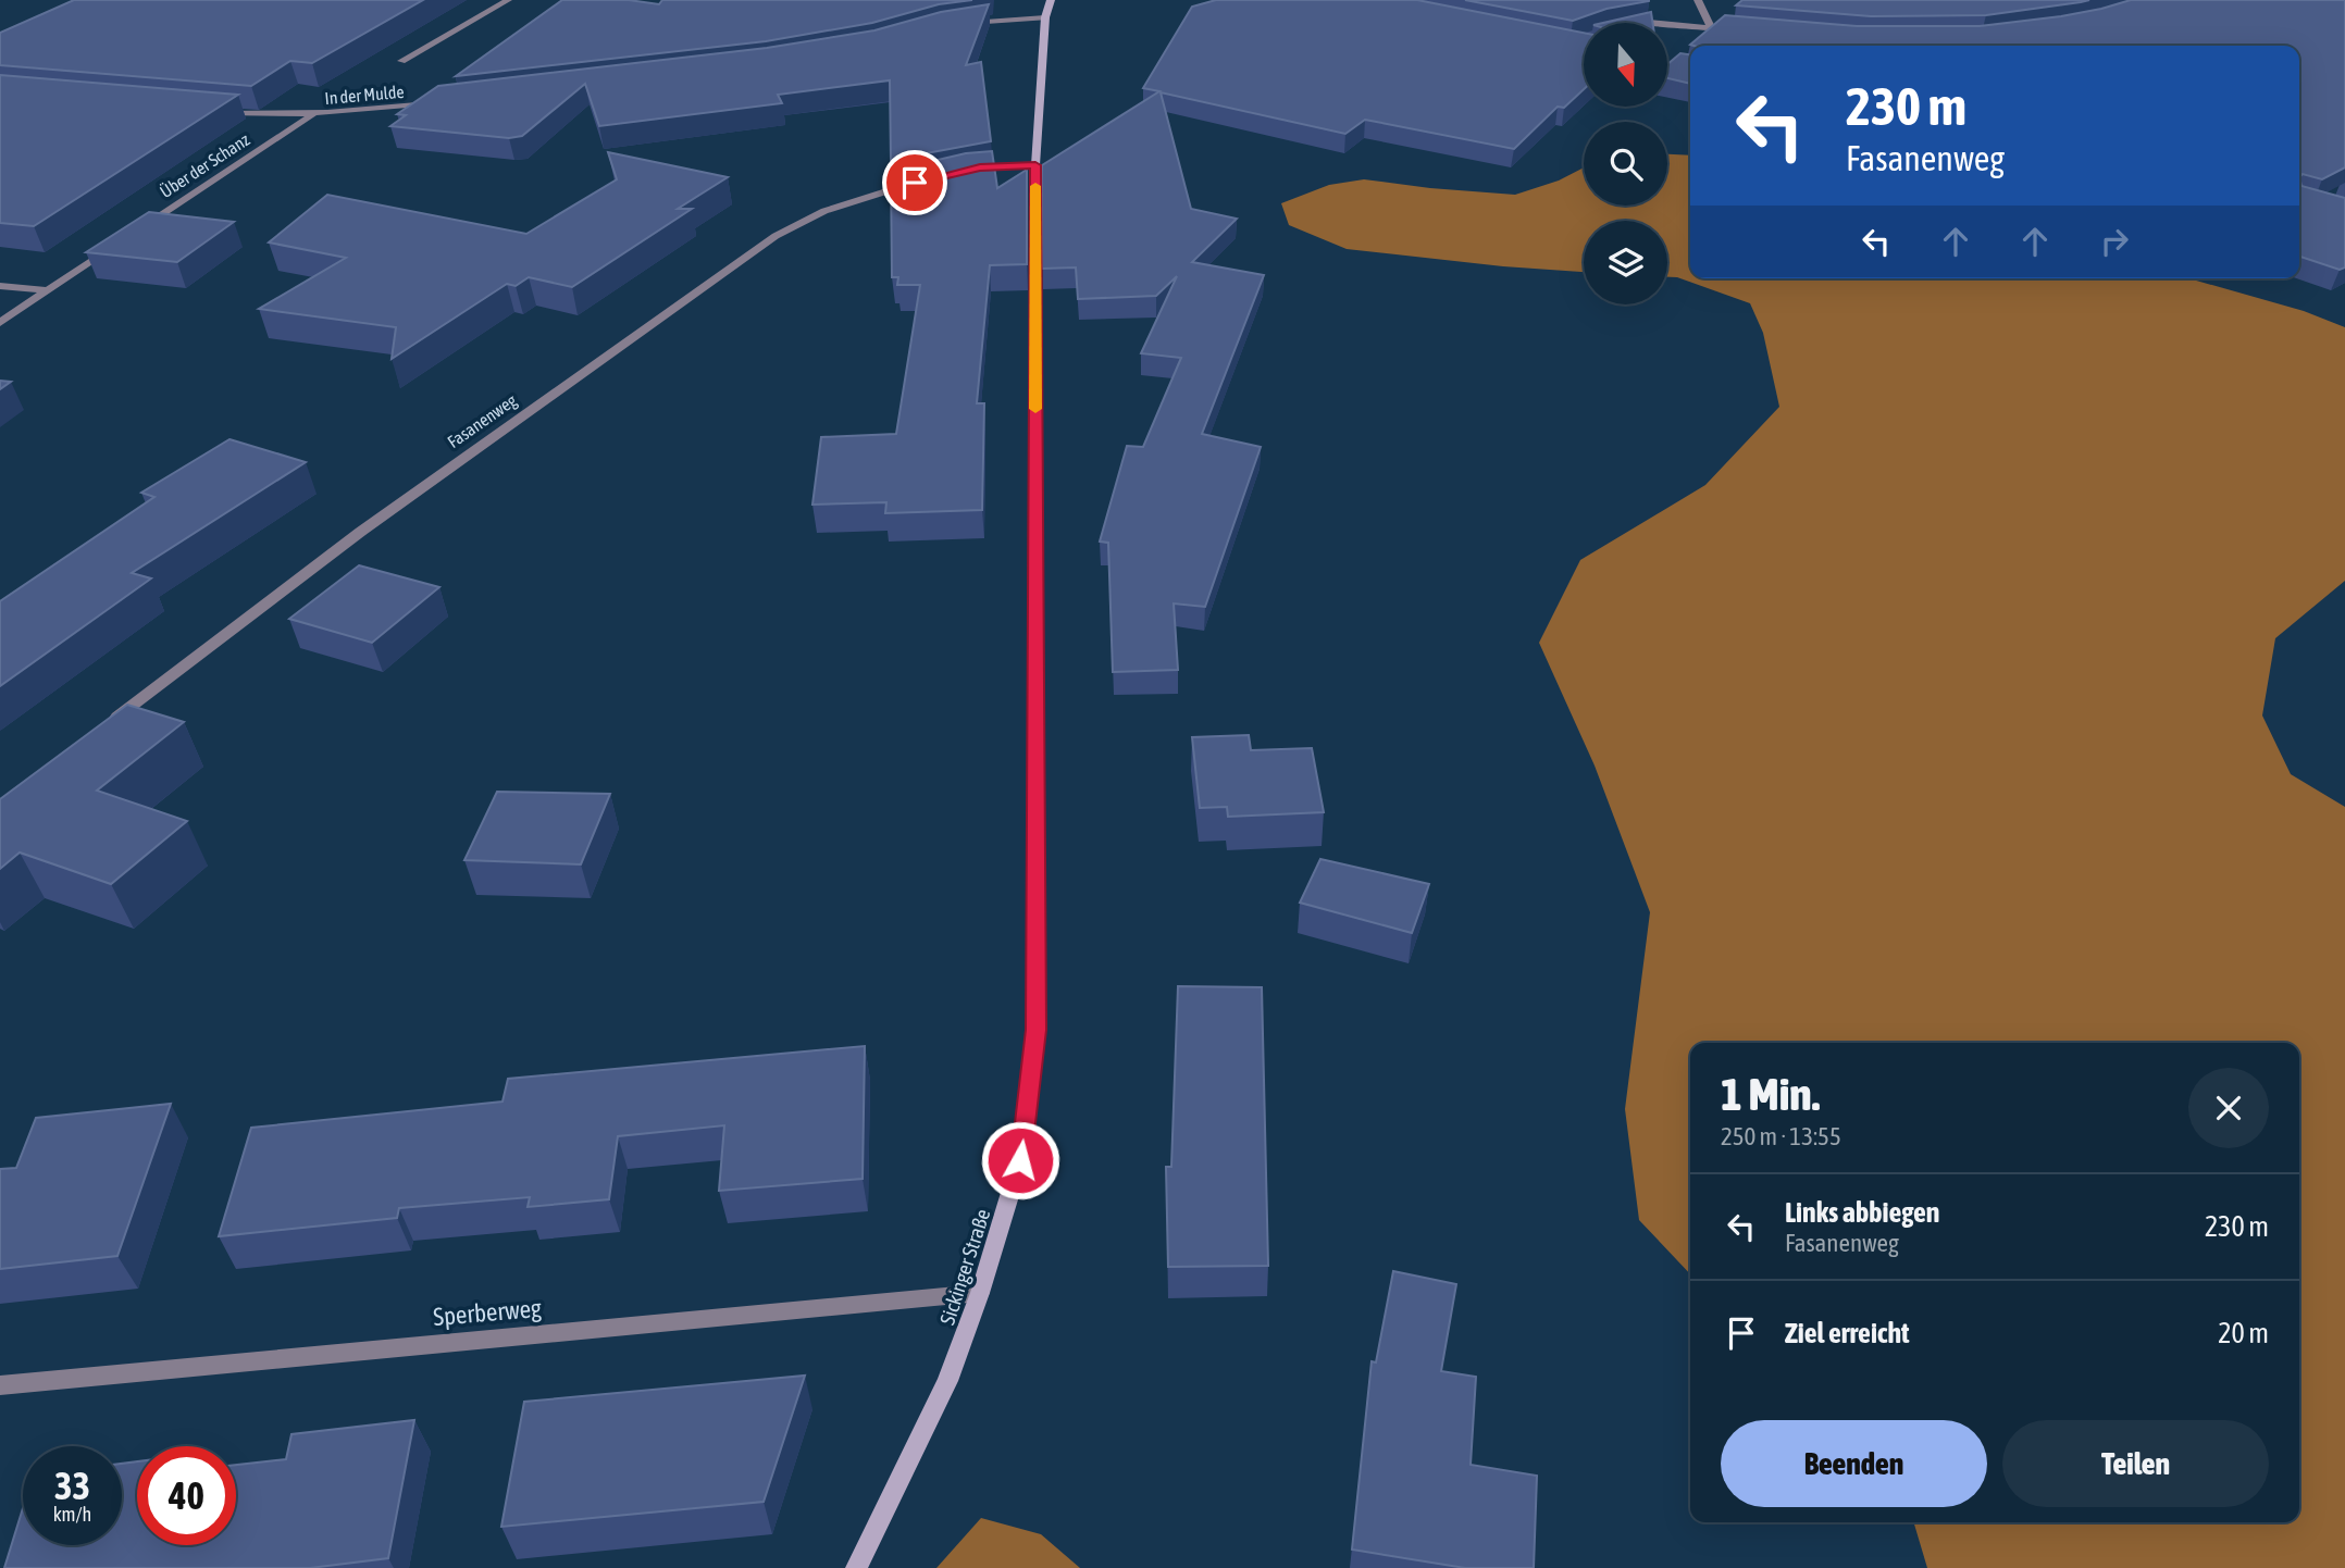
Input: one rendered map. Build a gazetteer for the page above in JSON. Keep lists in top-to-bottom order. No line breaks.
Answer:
{"streets":{"street":["In der Mulde","Über der Schanz","Fasanenweg","Sickinger Straße","Sperberweg"]},"crossings":[["In der Mulde","Über der Schanz"],["Sickinger Straße","Sperberweg"]],"north":"bottom","page":{"turn":["230 m","Fasanenweg"],"heading":["1 Min.","250 m · 13:55"],"list":[{"name":"Links abbiegen","note":"Fasanenweg","value":"230 m"},{"name":"Ziel erreicht","value":"20 m"}],"buttons":["Beenden","Teilen"],"speed":"33 km/h","limit":"40"}}
